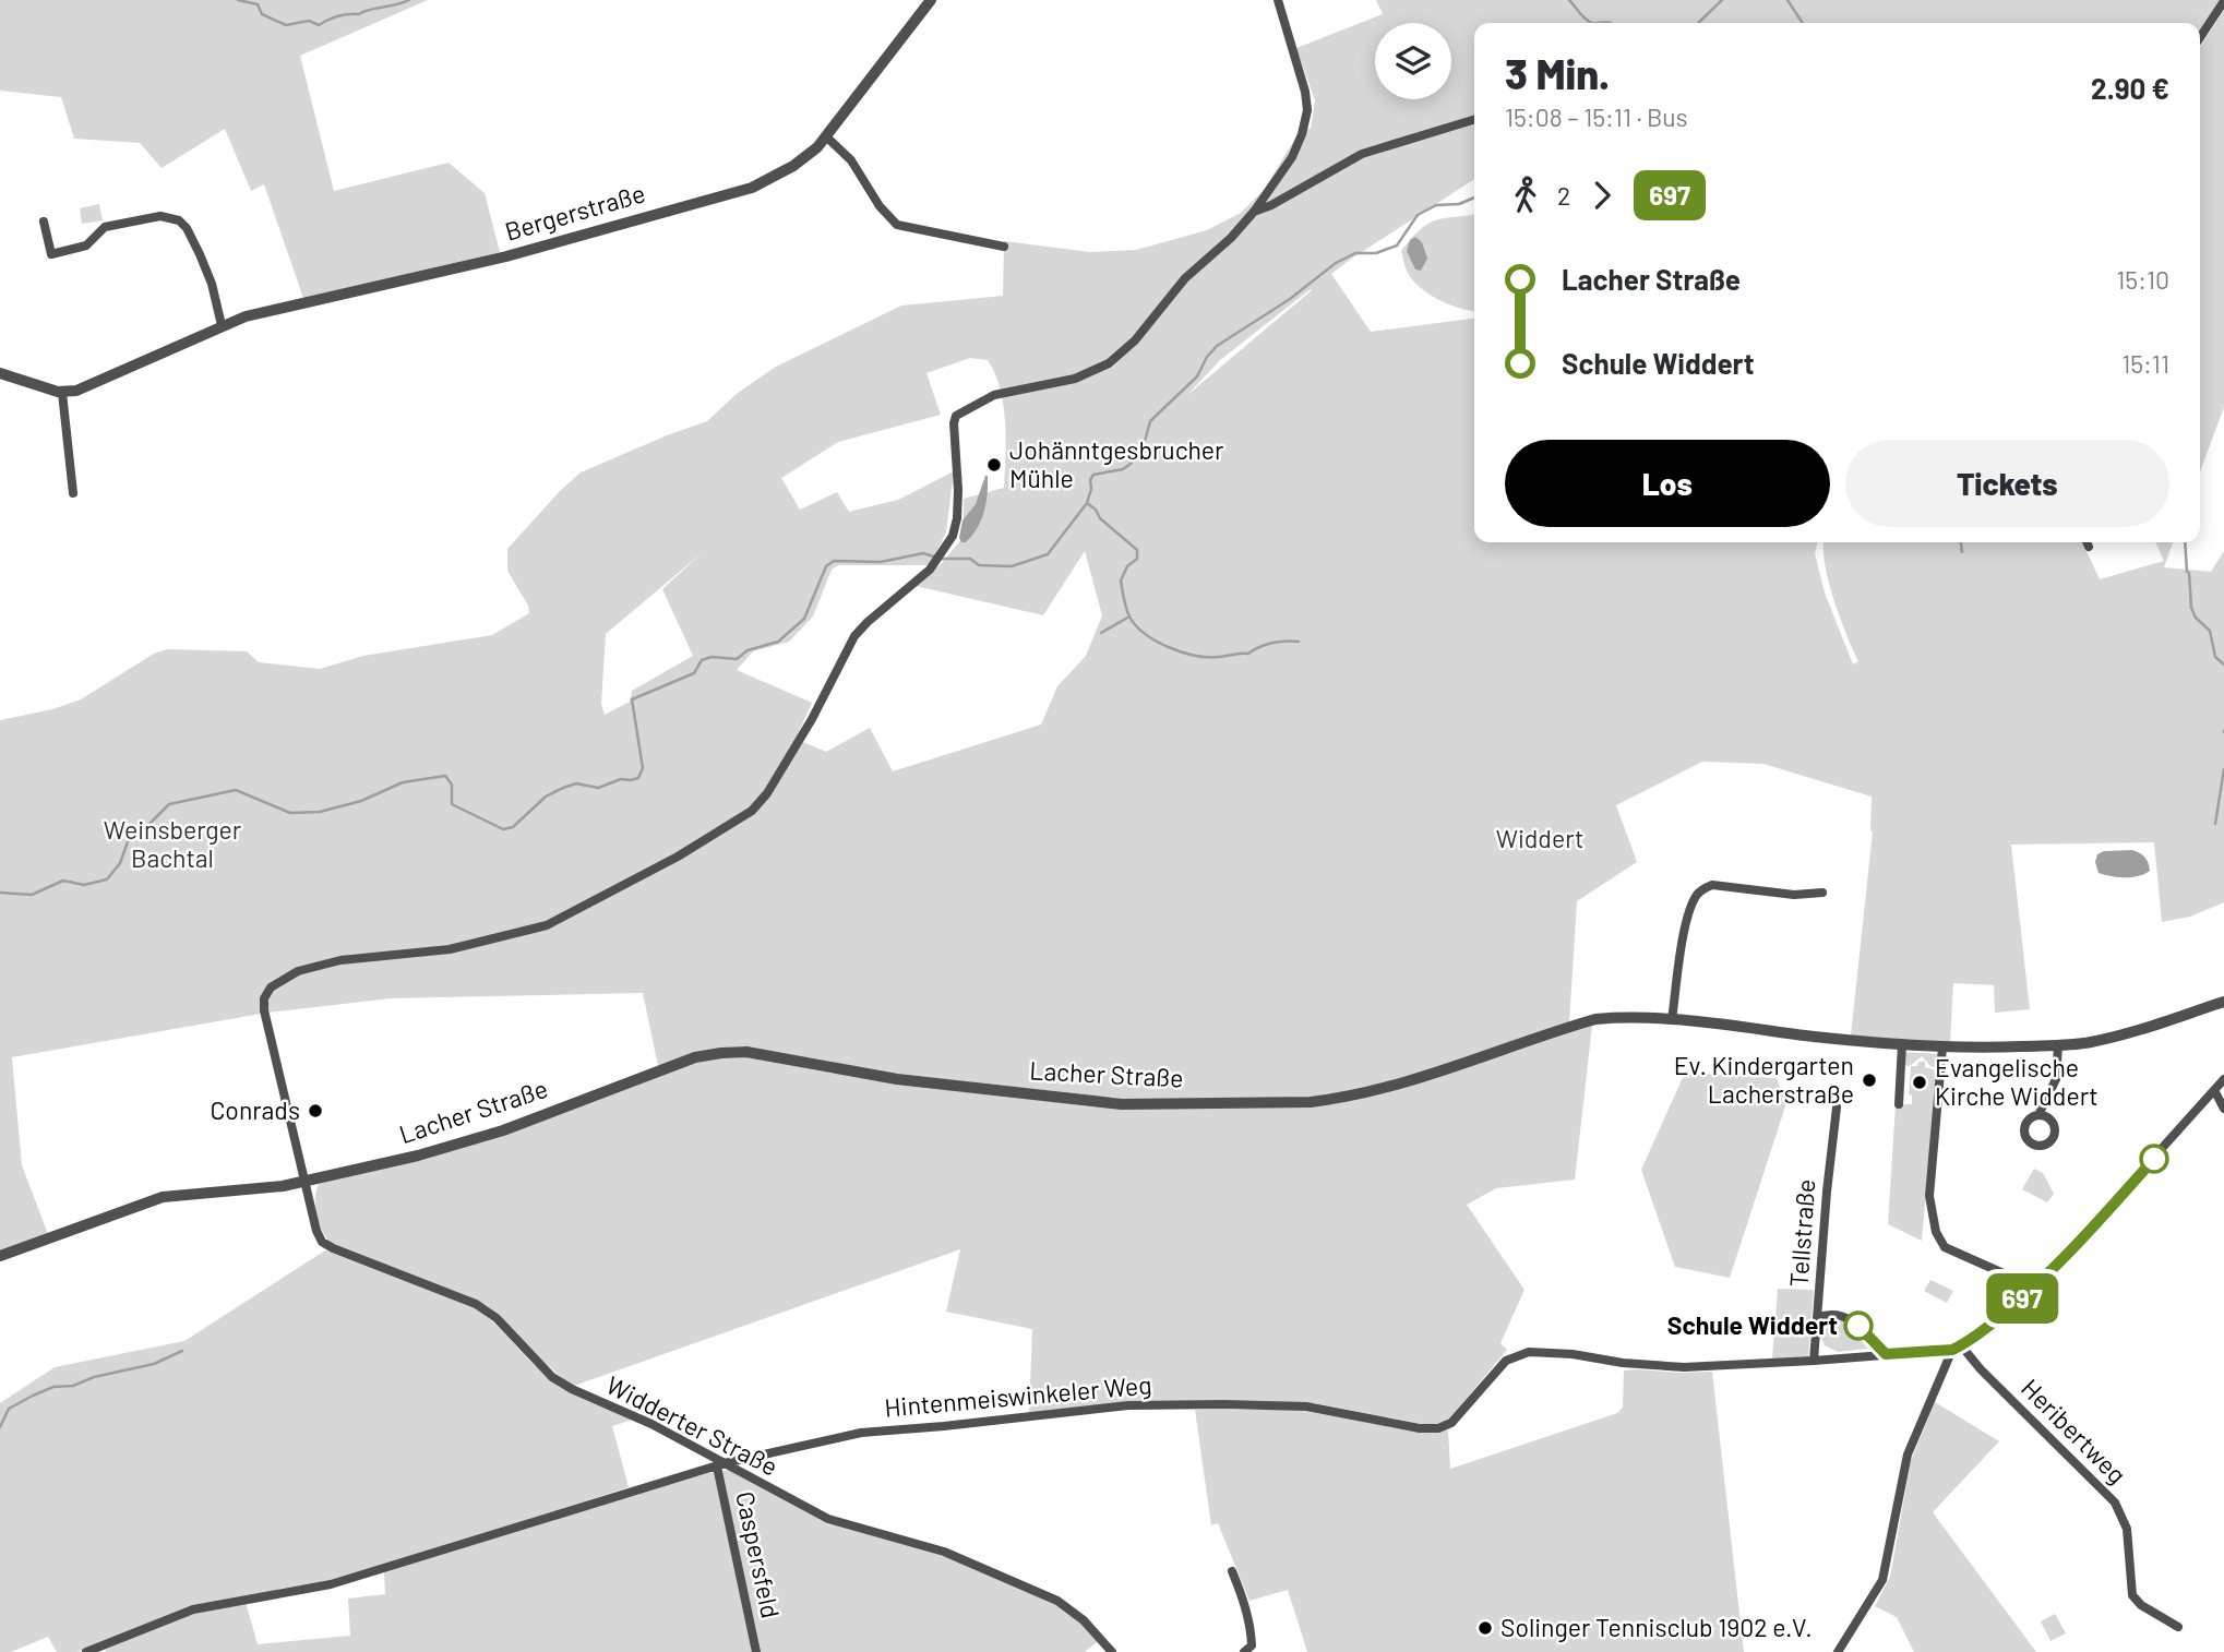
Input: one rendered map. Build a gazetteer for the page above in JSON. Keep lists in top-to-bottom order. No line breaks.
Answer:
{"streets":{"street":["Bergerstraße","Lacher Straße","Tellstraße","Hintenmeiswinkeler Weg","Widderter Straße","Heribertweg","Caspersfeld"]},"crossings":[["Lacher Straße","Widderter Straße"],["Tellstraße","Hintenmeiswinkeler Weg"],["Hintenmeiswinkeler Weg","Widderter Straße"],["Hintenmeiswinkeler Weg","Heribertweg"],["Hintenmeiswinkeler Weg","Caspersfeld"],["Widderter Straße","Caspersfeld"]],"parks":["Weinsberger Bachtal","Widdert"],"places":["Johänntgesbrucher Mühle","Ev. Kindergarten Lacherstraße","Evangelische Kirche Widdert","Conrads","Schule Widdert","Solinger Tennisclub 1902 e.V."],"lines":["bus line 697"],"page":{"on_map":"697","heading":["3 Min.","15:08 – 15:11 · Bus","2.90 €"],"legs":["2","697"],"list":[{"name":"Lacher Straße","value":"15:10"},{"name":"Schule Widdert","value":"15:11"}],"buttons":["Los","Tickets"]}}
